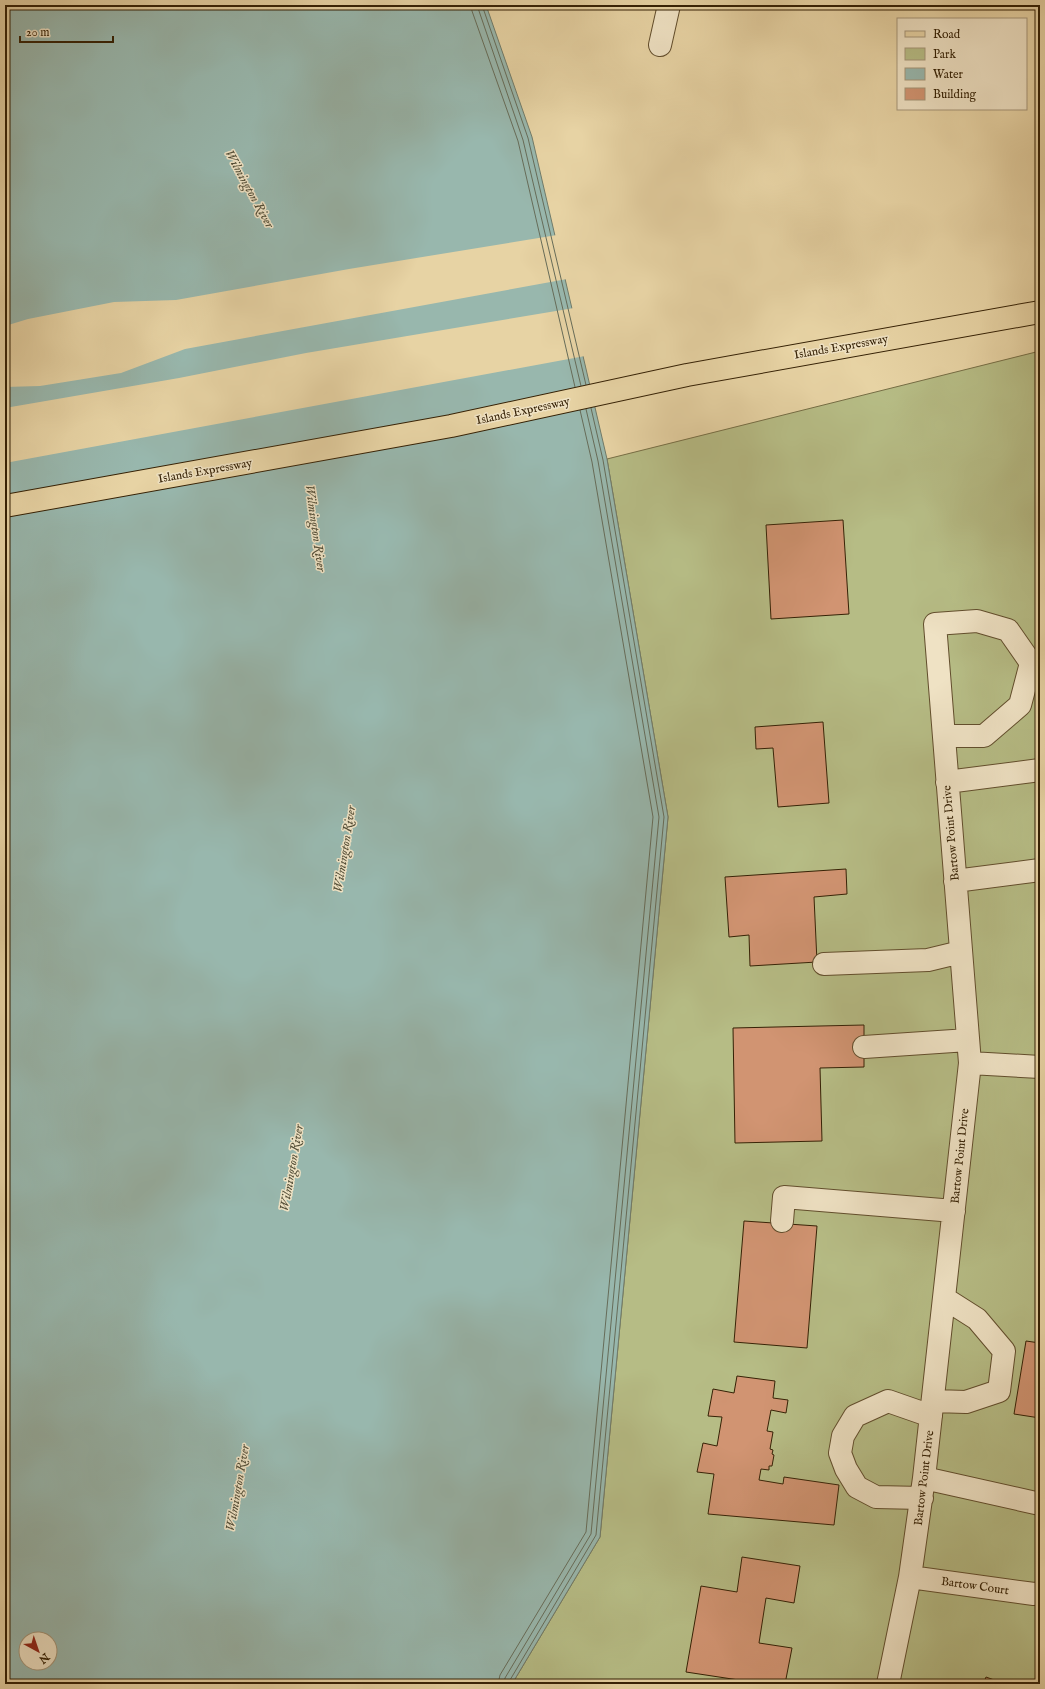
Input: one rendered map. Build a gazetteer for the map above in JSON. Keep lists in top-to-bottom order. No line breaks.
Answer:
{"streets":{"main road":["Islands Expressway"],"street":["Bartow Point Drive","Bartow Court"]},"crossings":[["Bartow Point Drive","Bartow Court"]],"water":["Wilmington River"],"legend":["Road","Park","Water","Building"],"scale_bar":"20 m","north":"bottom right"}
